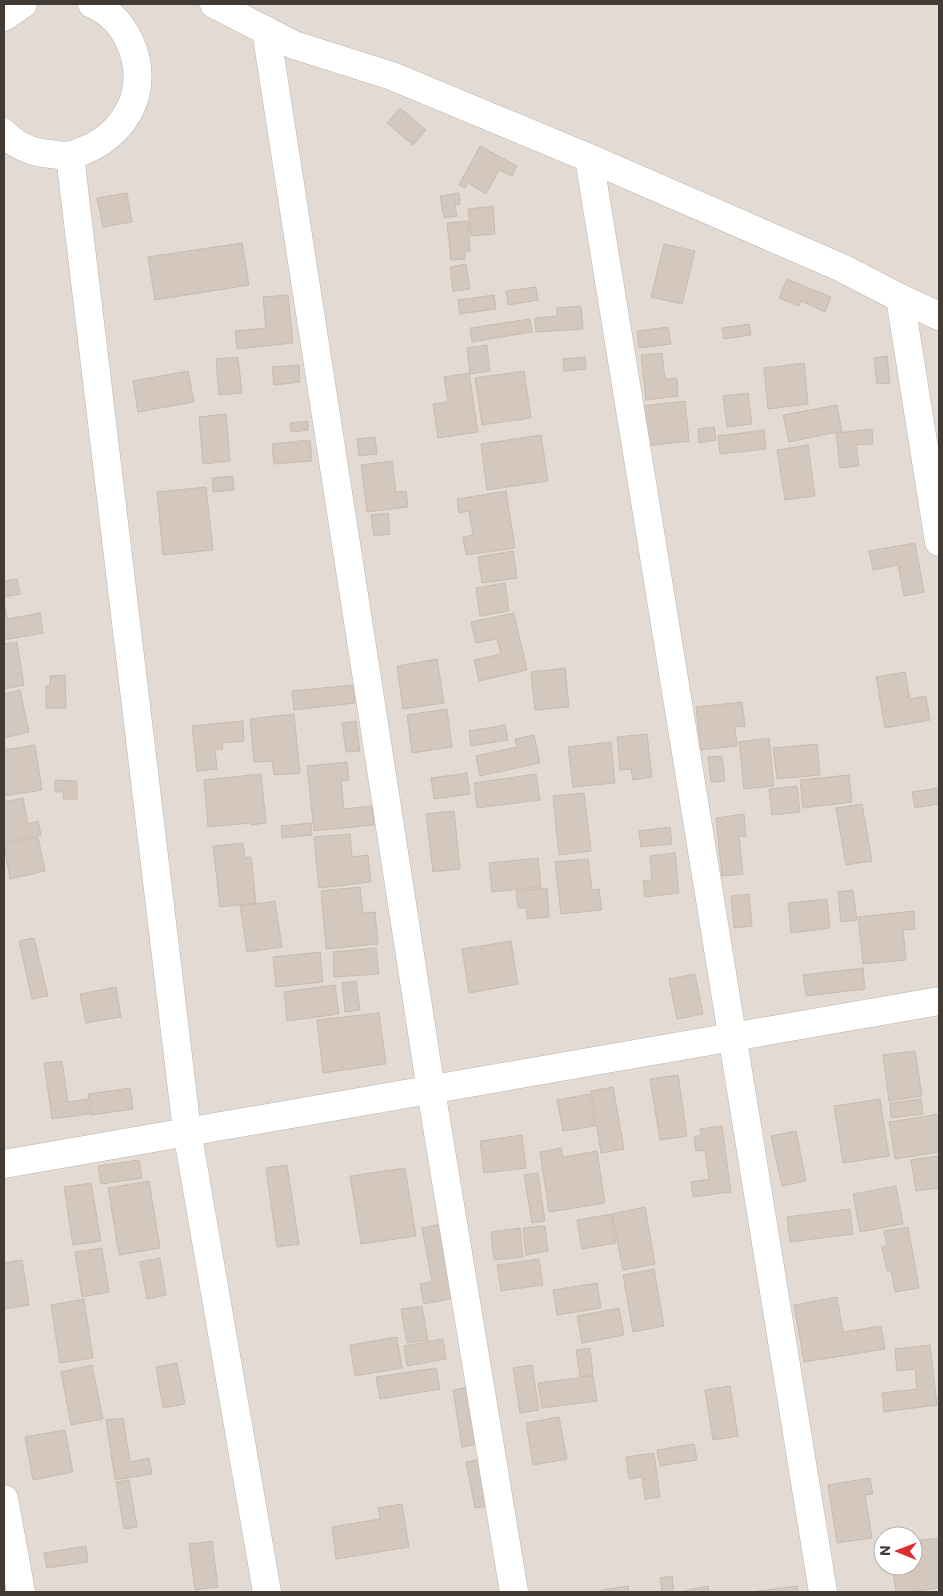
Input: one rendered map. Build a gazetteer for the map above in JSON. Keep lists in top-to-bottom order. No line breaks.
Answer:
{"north":"left"}
